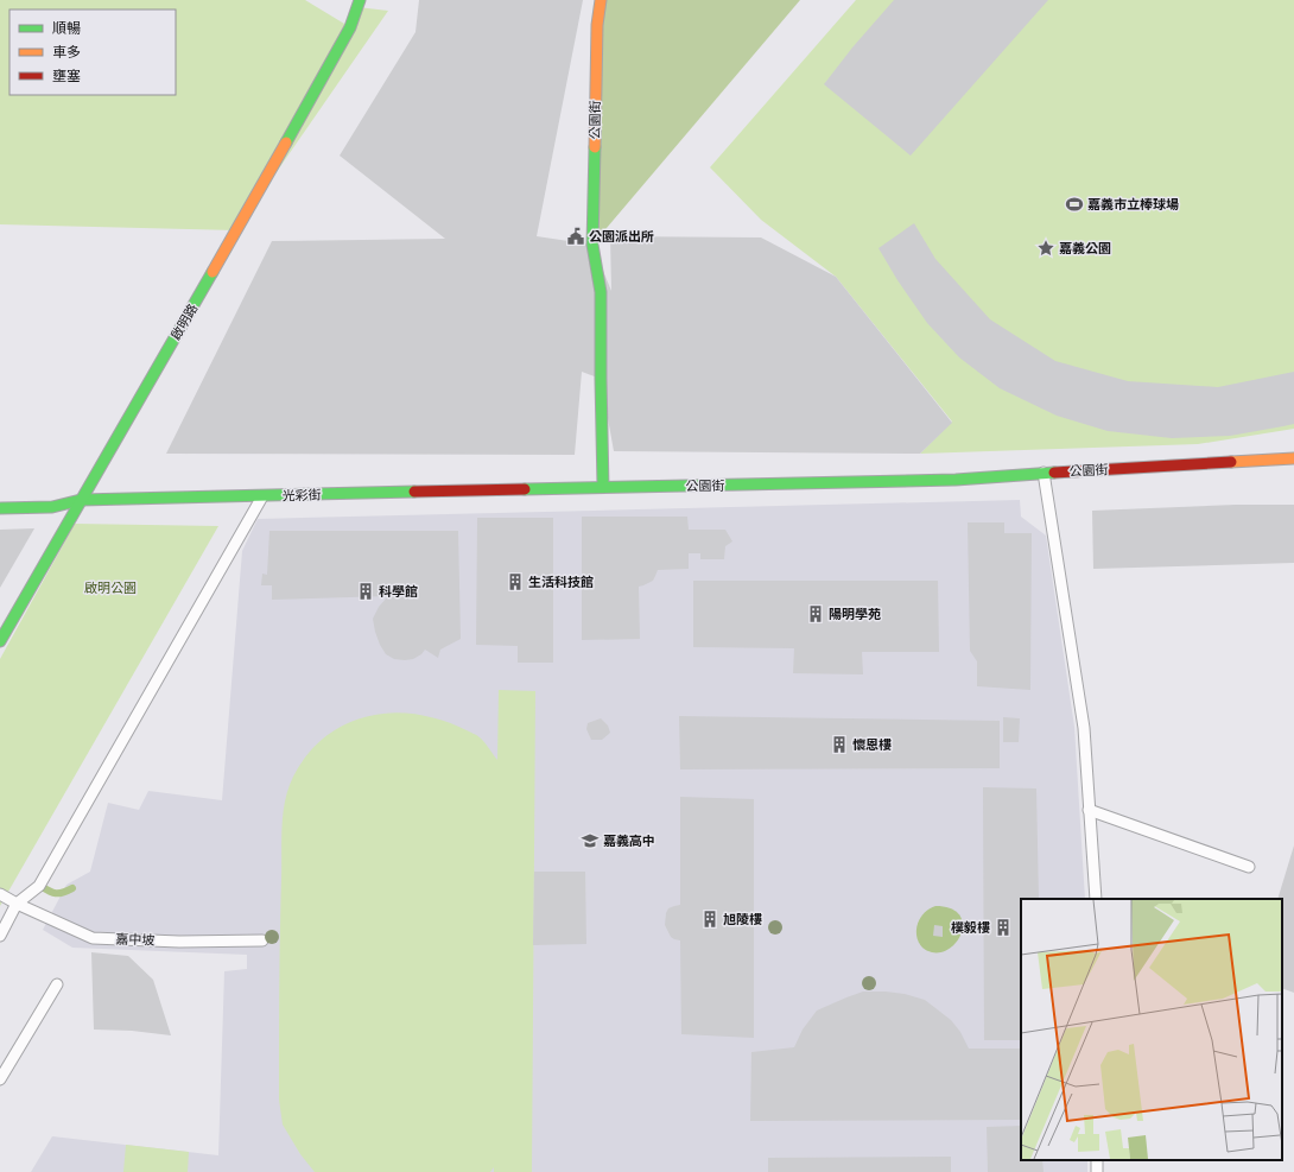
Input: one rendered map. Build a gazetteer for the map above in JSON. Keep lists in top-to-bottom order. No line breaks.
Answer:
{"streets":{"street":["公園街","啟明路","光彩街"],"lane":["嘉中坡"]},"crossings":[["公園街","光彩街"],["啟明路","光彩街"]],"parks":["啟明公園"],"places":{"sports":["嘉義市立棒球場"],"public building":["公園派出所"],"place":["嘉義公園"],"building":["生活科技館","科學館","陽明學苑","懷恩樓","旭陵樓","樸毅樓"],"school or university":["嘉義高中"]},"legend":["順暢","車多","壅塞"]}
